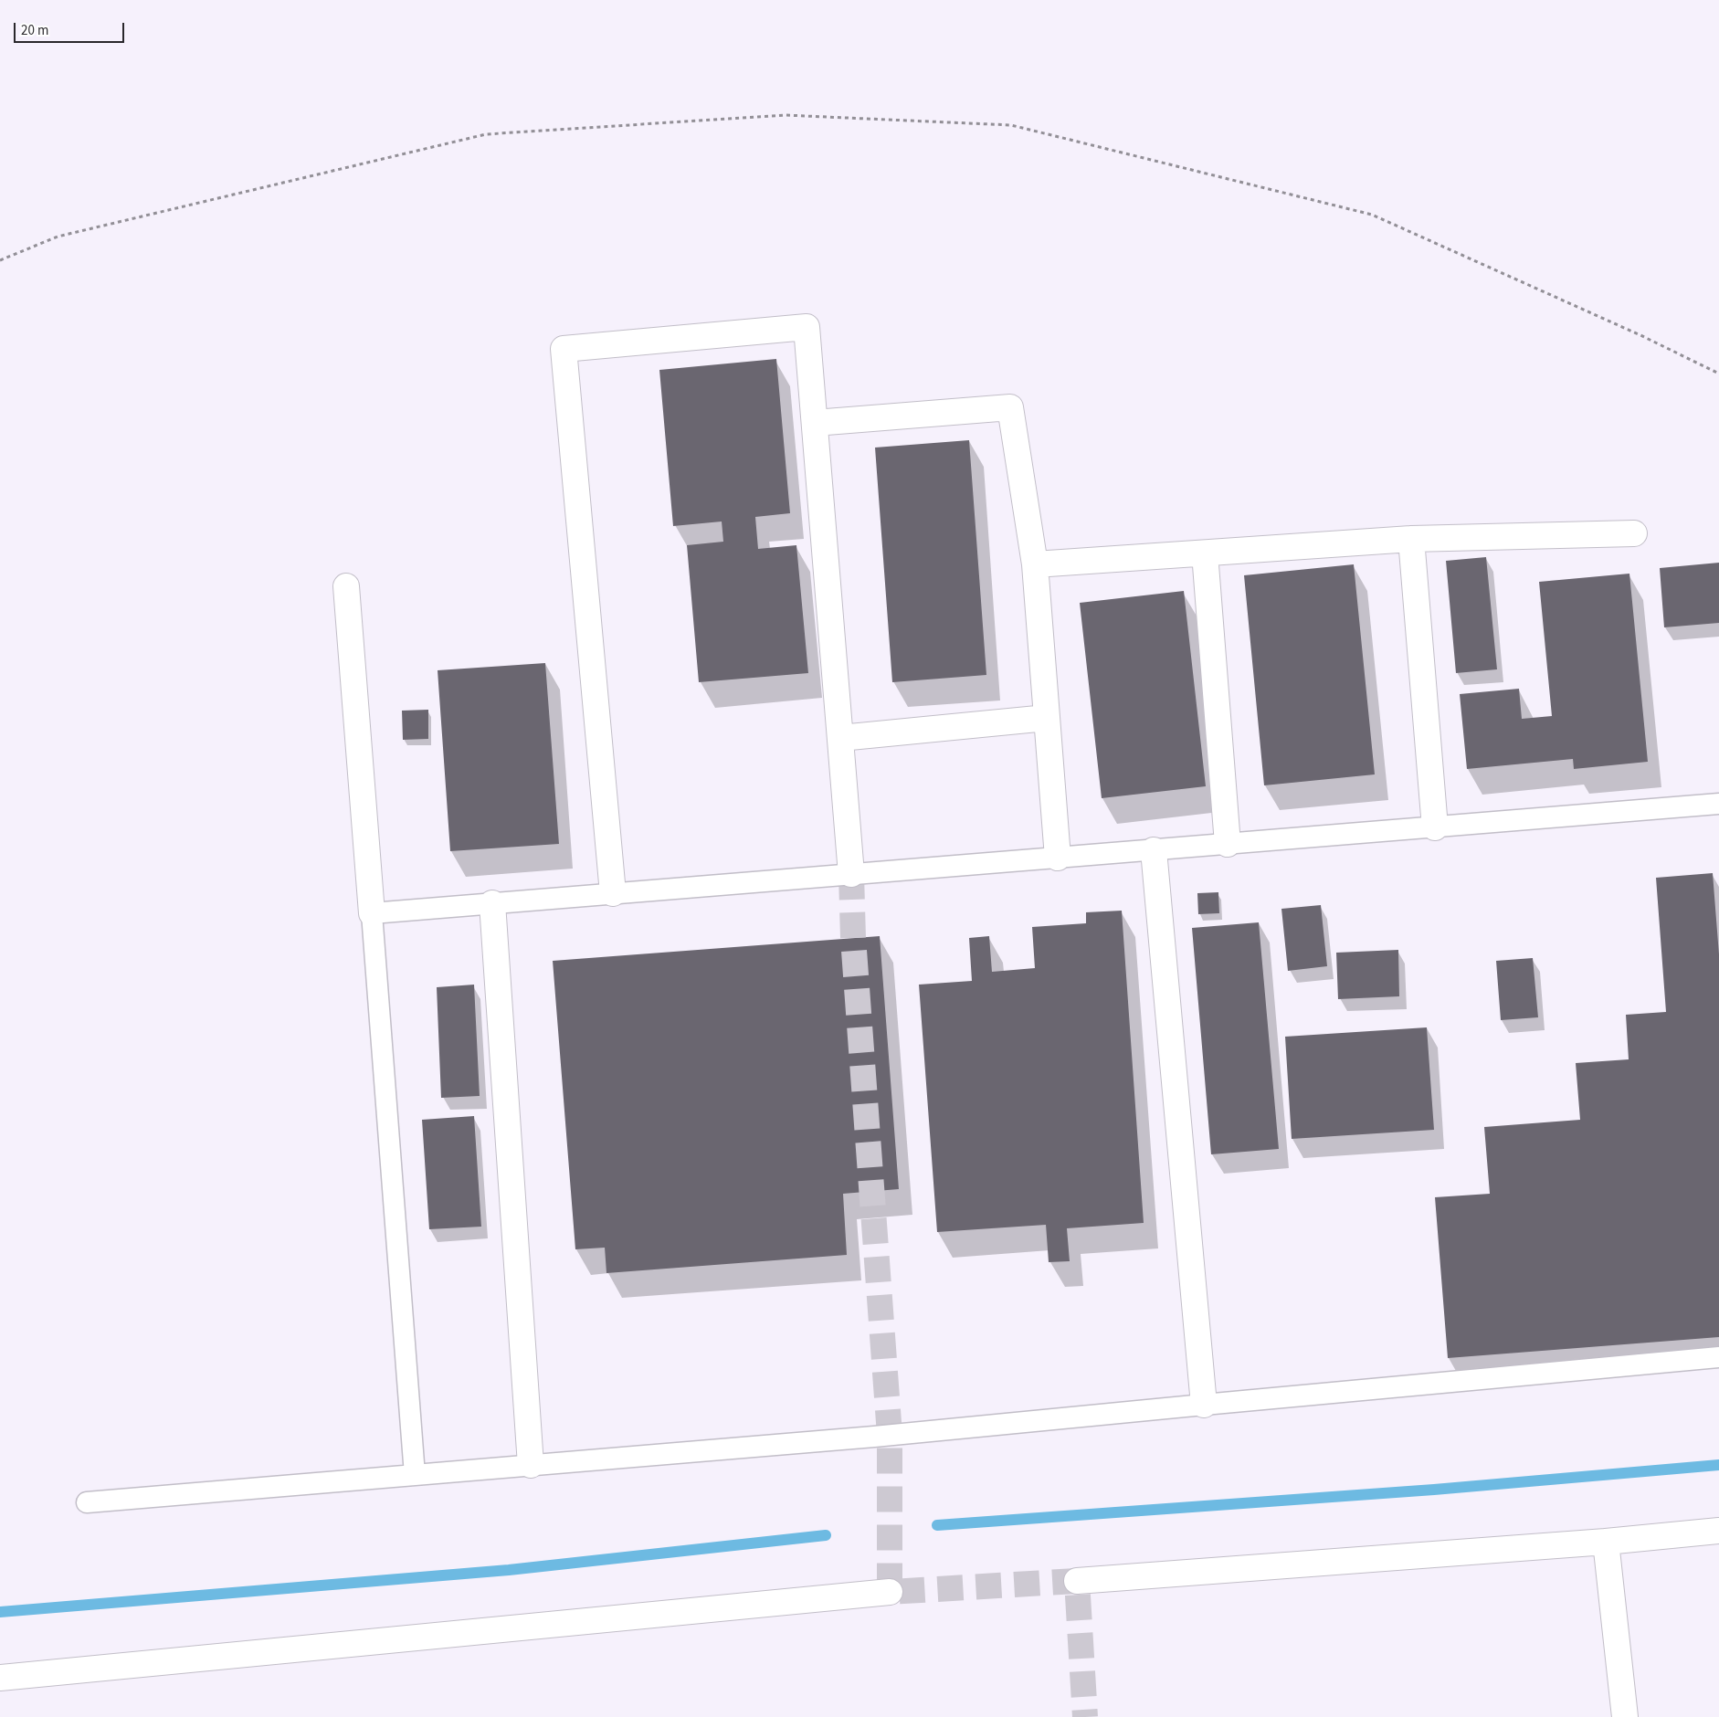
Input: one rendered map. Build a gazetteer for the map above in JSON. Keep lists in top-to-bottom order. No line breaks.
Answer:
{"scale_bar":"20 m"}
